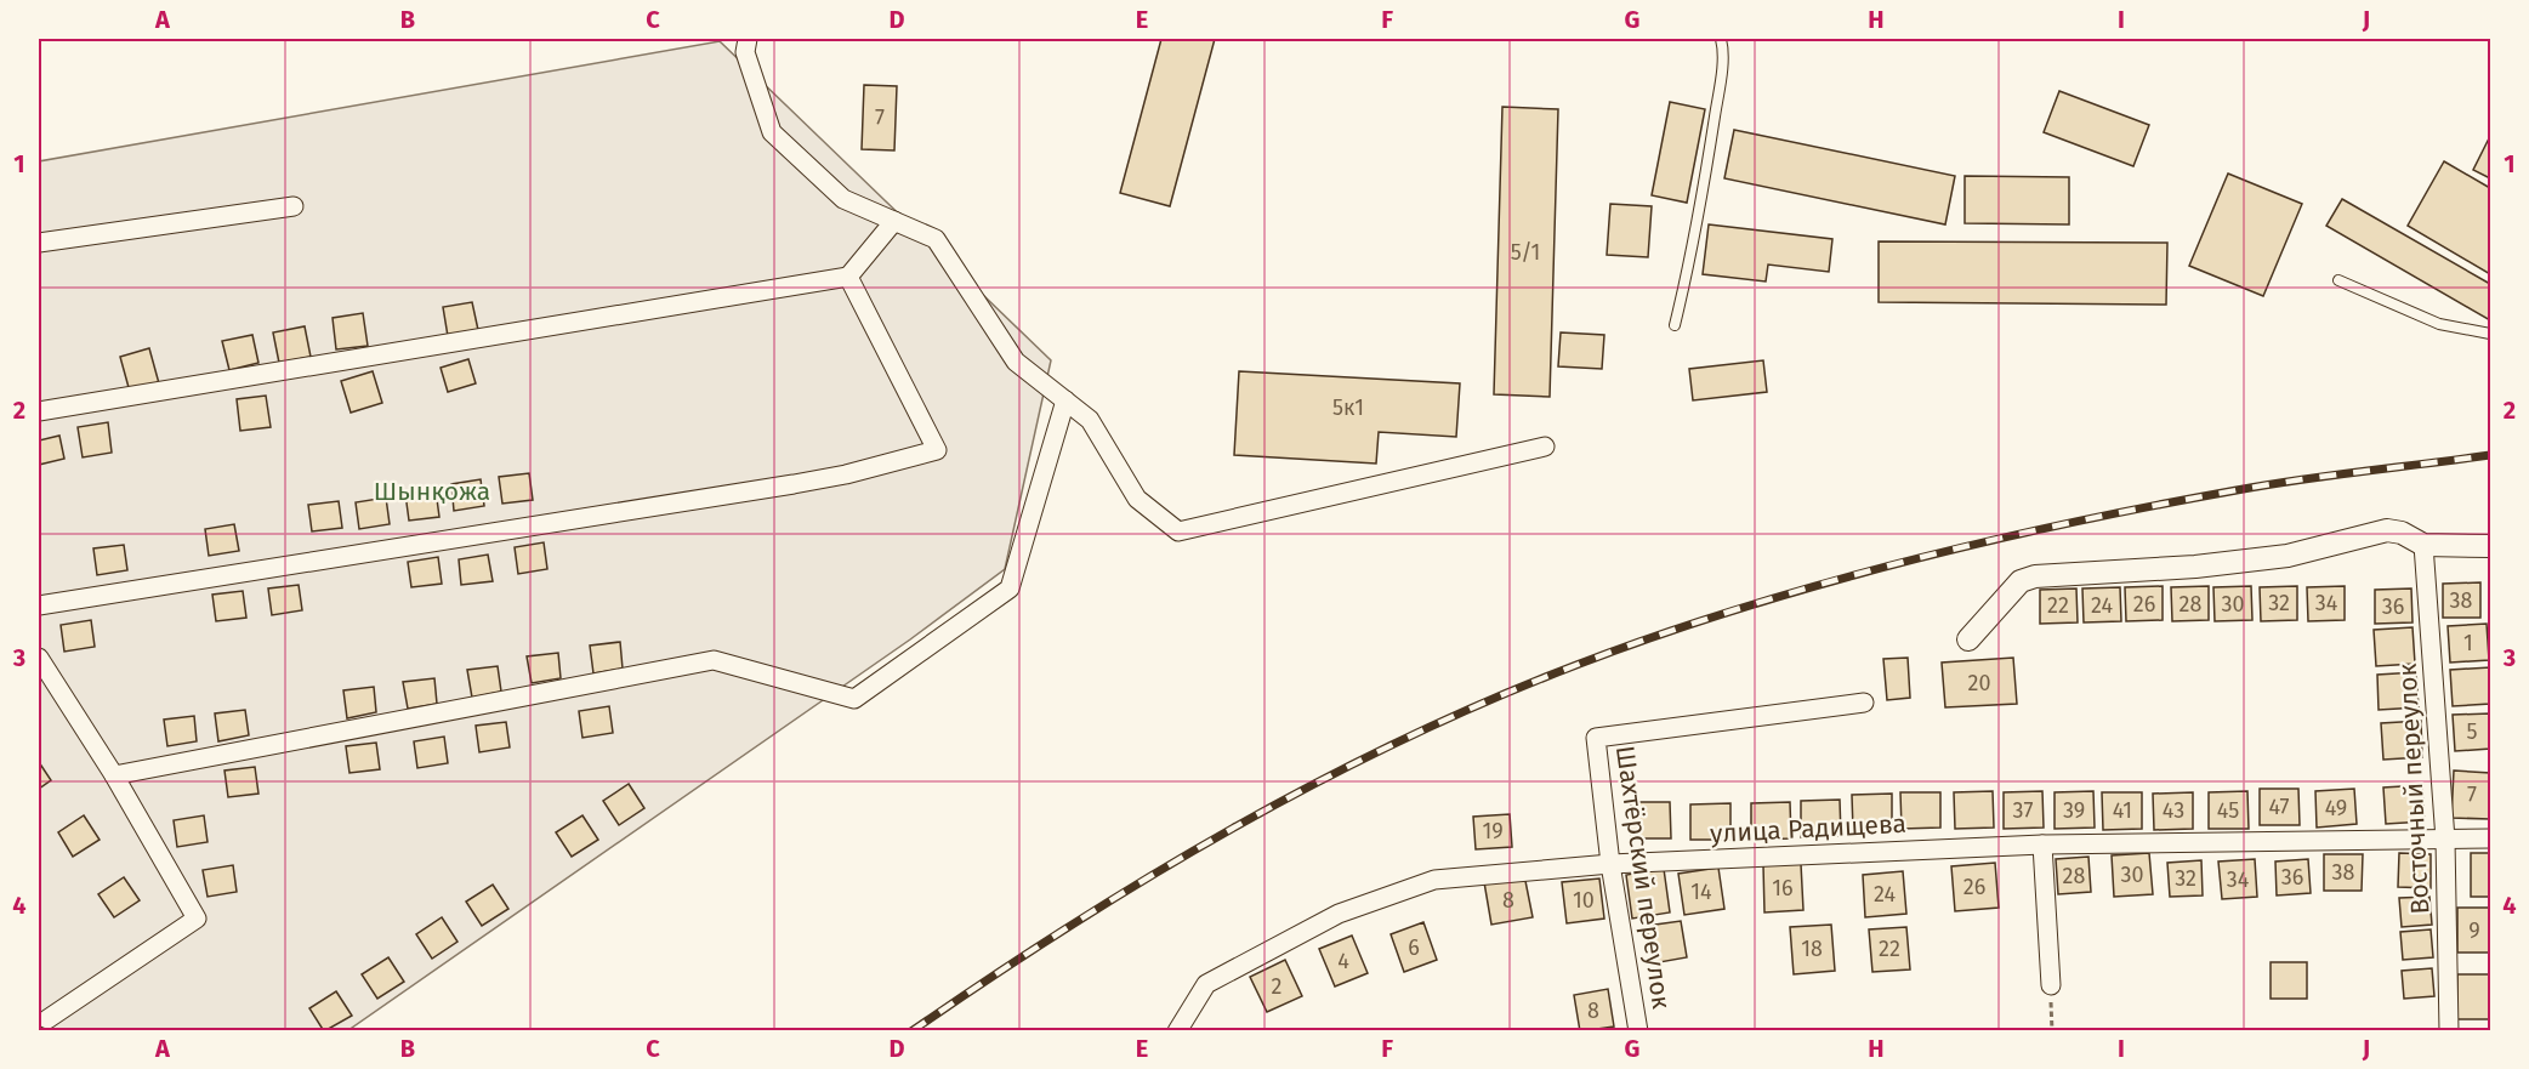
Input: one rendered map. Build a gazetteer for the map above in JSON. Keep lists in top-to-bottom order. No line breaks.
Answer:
{"streets":{"street":["Восточный переулок","улица Радищева","Шахтёрский переулок"]},"crossings":[["Восточный переулок","улица Радищева"],["улица Радищева","Шахтёрский переулок"]],"parks":["Шынқожа"],"house_numbers":["7","5/1","5к1","38","32","34","26","28","30","22","24","36","1","20","5","7","47","49","37","39","41","43","45","19","38","30","28","36","32","34","26","16","14","24","8","10","9","6","18","22","4","2","8"],"grid":{"columns":["A","B","C","D","E","F","G","H","I","J"],"rows":["1","2","3","4"]}}
